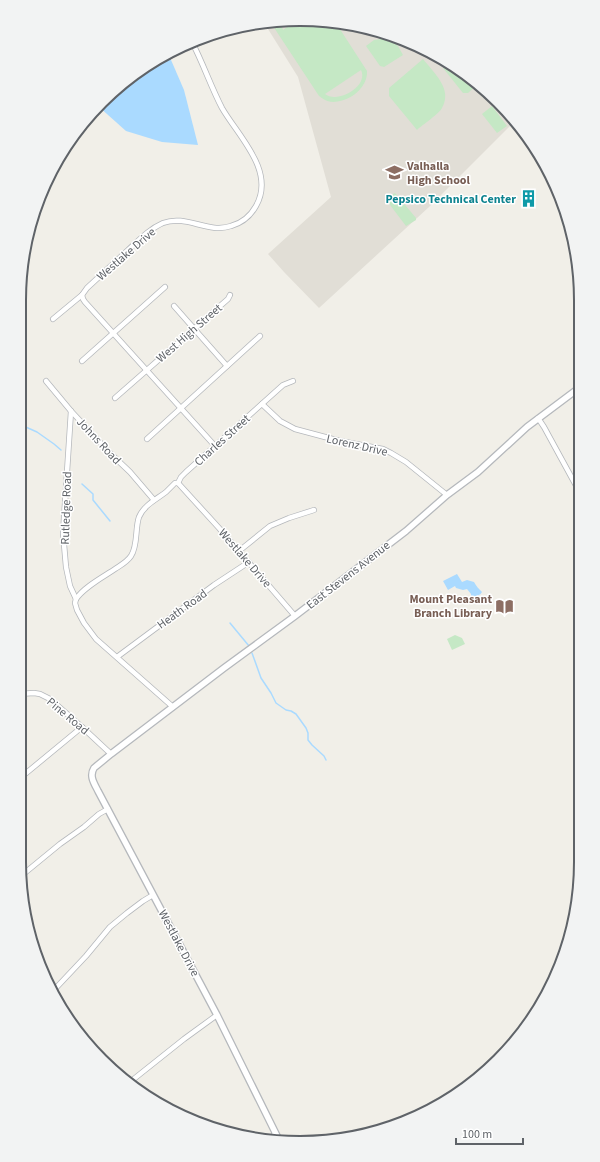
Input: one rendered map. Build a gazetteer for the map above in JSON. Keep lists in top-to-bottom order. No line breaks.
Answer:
{"streets":{"street":["Westlake Drive","West High Street","Charles Street","Johns Road","Lorenz Drive","Rutledge Road","East Stevens Avenue","Heath Road","Pine Road"]},"crossings":[["Westlake Drive","Charles Street"],["Westlake Drive","East Stevens Avenue"],["Westlake Drive","Heath Road"],["Westlake Drive","Pine Road"],["Charles Street","Johns Road"],["Charles Street","Lorenz Drive"],["Charles Street","Rutledge Road"],["Johns Road","Rutledge Road"],["Lorenz Drive","East Stevens Avenue"],["Rutledge Road","East Stevens Avenue"],["Rutledge Road","Heath Road"],["East Stevens Avenue","Pine Road"]],"places":{"school or university":["Valhalla High School"],"building":["Pepsico Technical Center"],"library":["Mount Pleasant Branch Library"]},"scale_bar":"100 m"}
